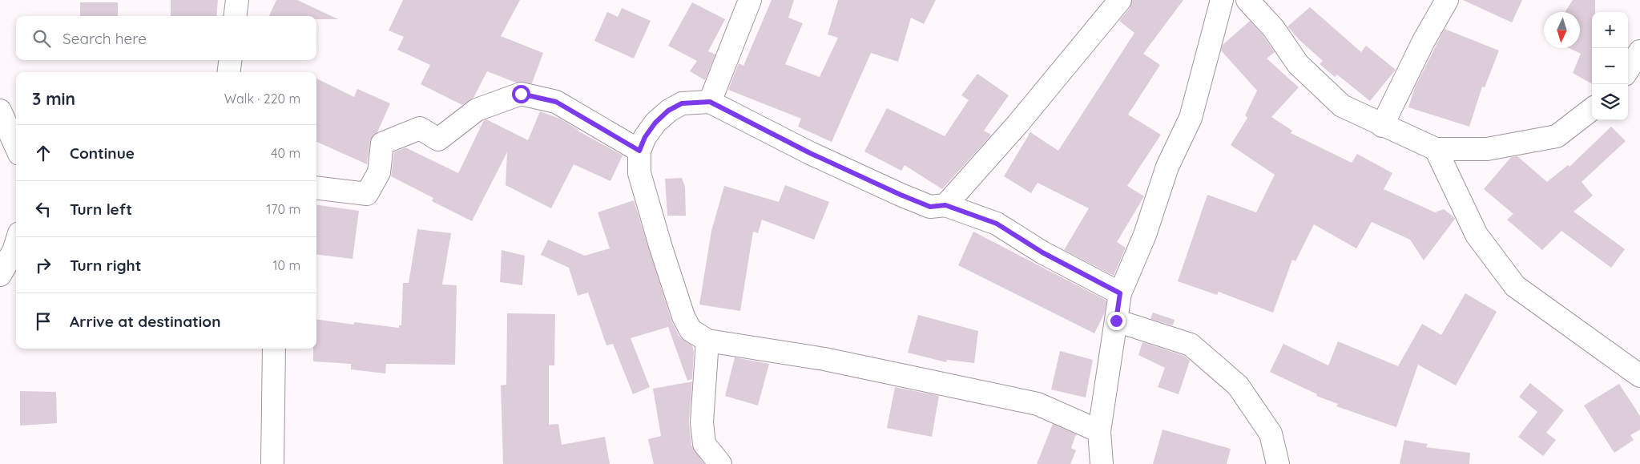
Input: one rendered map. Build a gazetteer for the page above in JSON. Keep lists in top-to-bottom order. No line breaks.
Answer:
{"north":"bottom","page":{"map_buttons":["+","−"],"search":"Search here","heading":["3 min","Walk · 220 m"],"list":[["Continue","40 m"],["Turn left","170 m"],["Turn right","10 m"],"Arrive at destination"]}}
